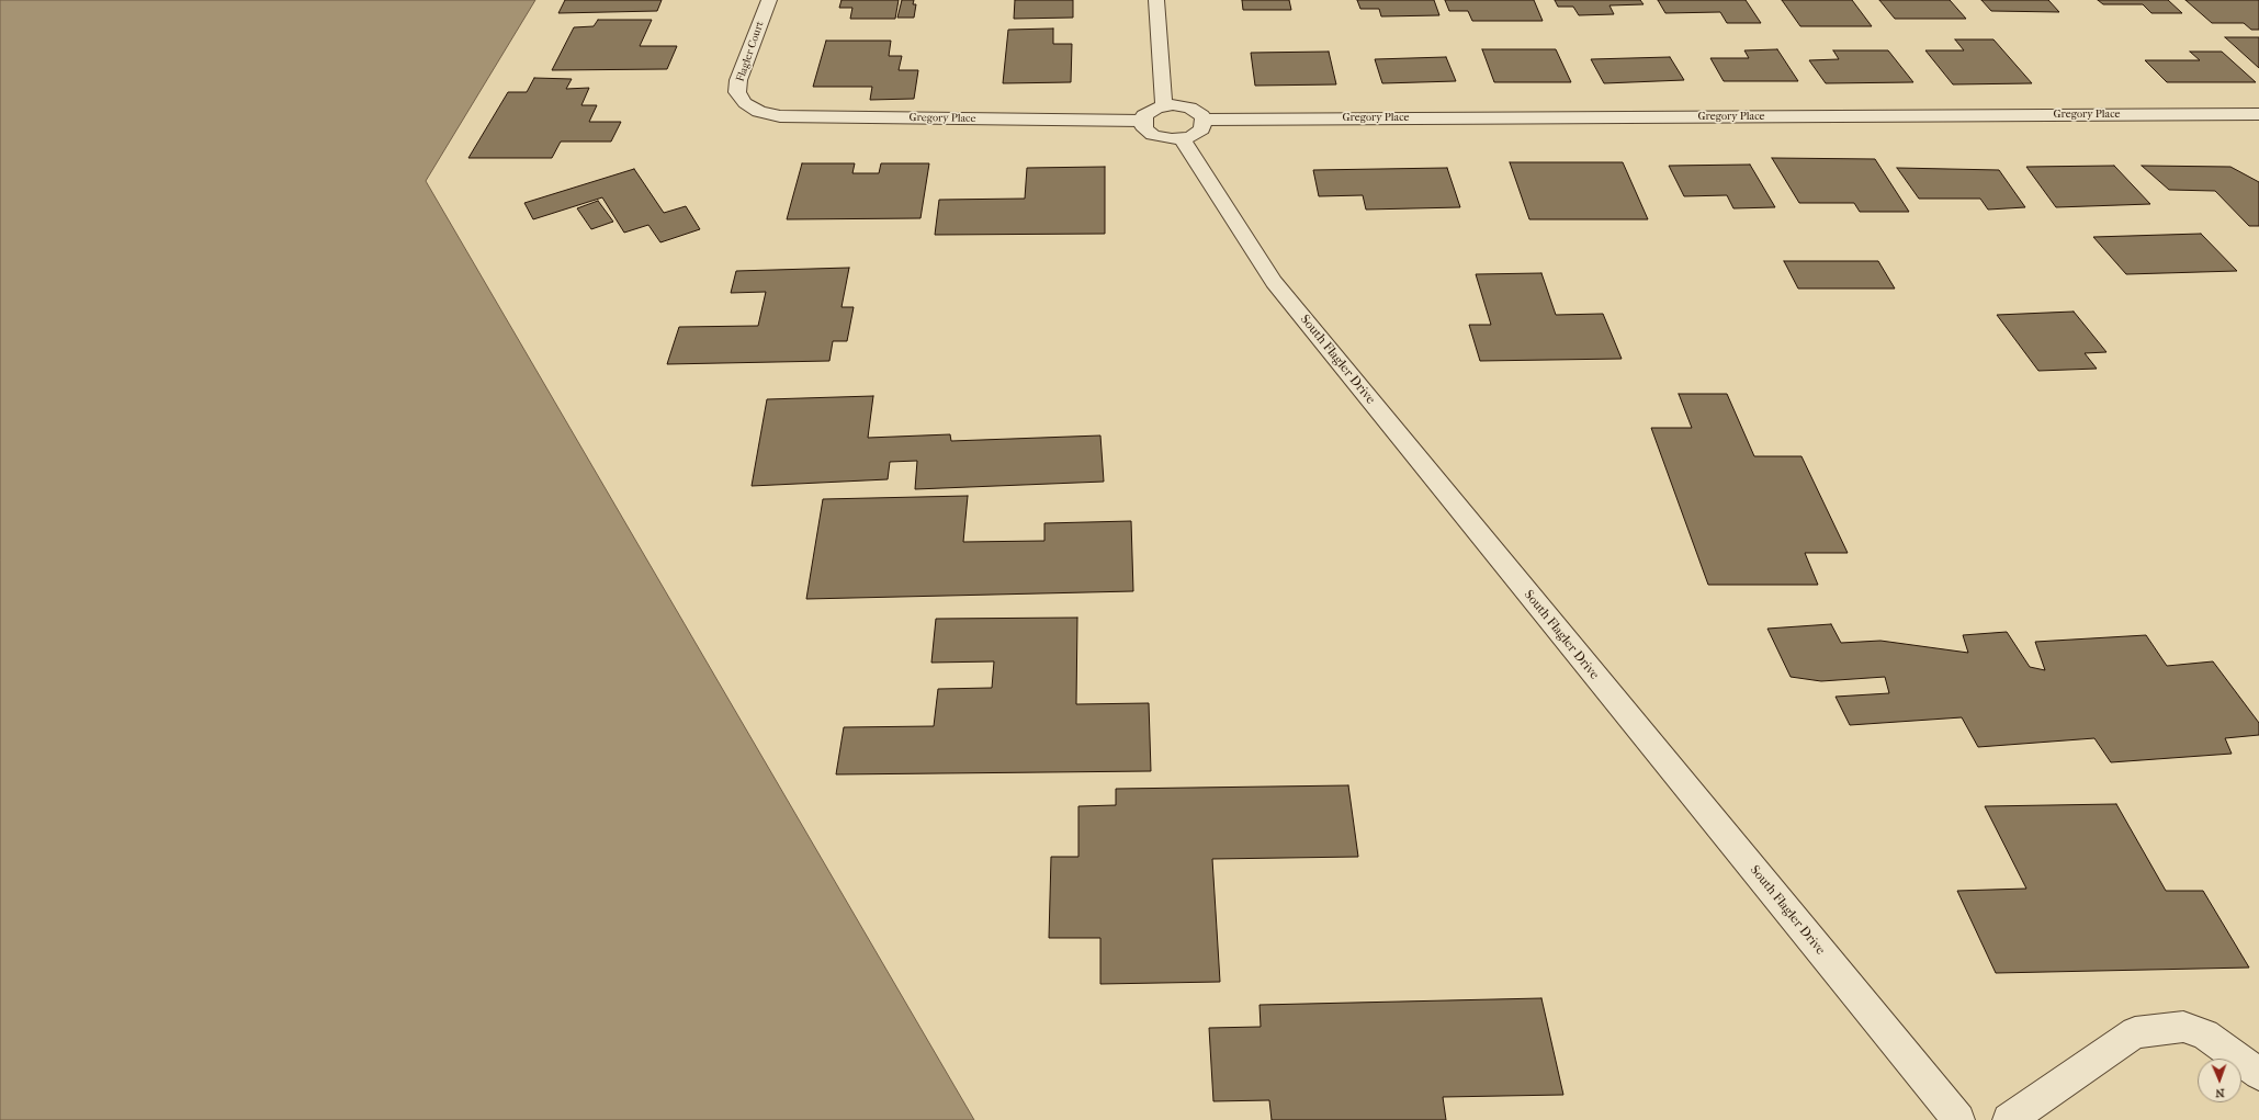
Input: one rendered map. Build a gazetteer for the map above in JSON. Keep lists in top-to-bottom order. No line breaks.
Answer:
{"streets":{"street":["Flagler Court","Gregory Place","South Flagler Drive"]},"crossings":[["Flagler Court","Gregory Place"]],"north":"bottom"}
